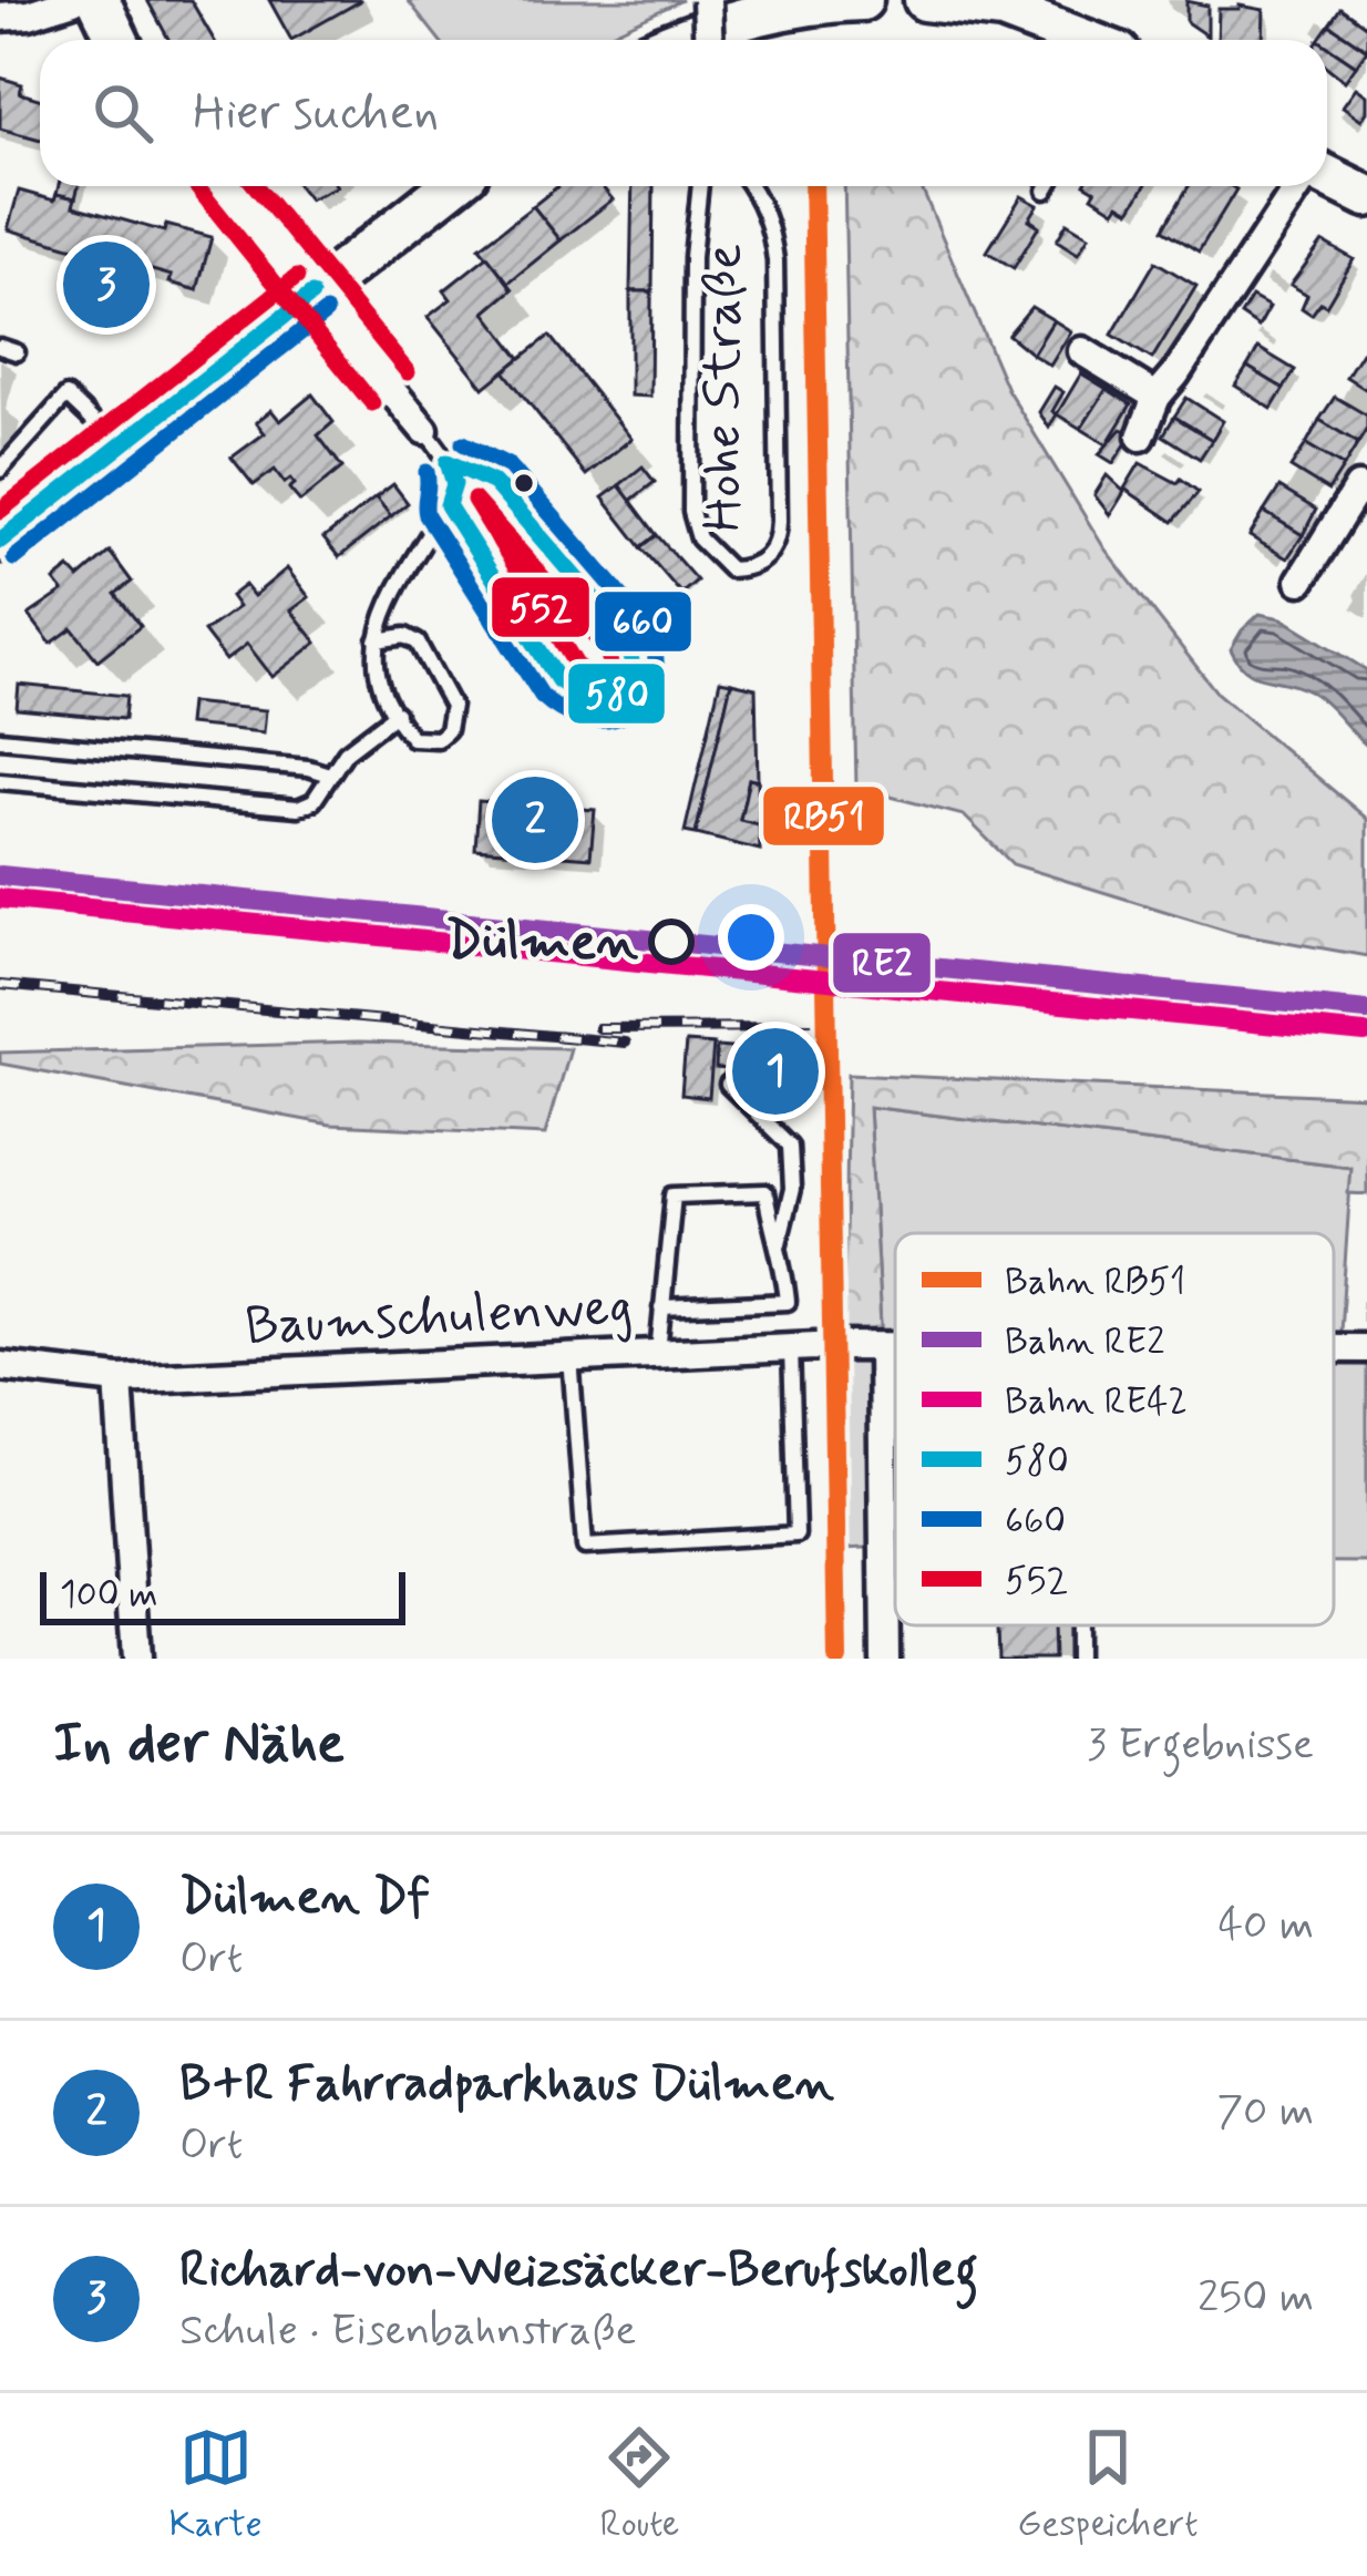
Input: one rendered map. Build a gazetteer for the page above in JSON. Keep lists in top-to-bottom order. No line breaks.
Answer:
{"streets":{"street":["Baumschulenweg"],"lane":["Hohe Straße"]},"places":["Dülmen"],"lines":["rail line RB51","transit line 552","transit line 580","transit line 660","rail line RE2","rail line RE42"],"legend":["Bahn RB51","Bahn RE2","Bahn RE42","580","660","552"],"scale_bar":"100 m","page":{"search":"Hier suchen","pins":["3","2","1"],"scale":"100 m","heading":["In der Nähe","3 Ergebnisse"],"list":[{"mark":"1","name":"Dülmen Df","note":"Ort","value":"40 m"},{"mark":"2","name":"B+R Fahrradparkhaus Dülmen","note":"Ort","value":"70 m"},{"mark":"3","name":"Richard-von-Weizsäcker-Berufskolleg","note":"Schule · Eisenbahnstraße","value":"250 m"}],"nav":["Karte","Route","Gespeichert"]}}
